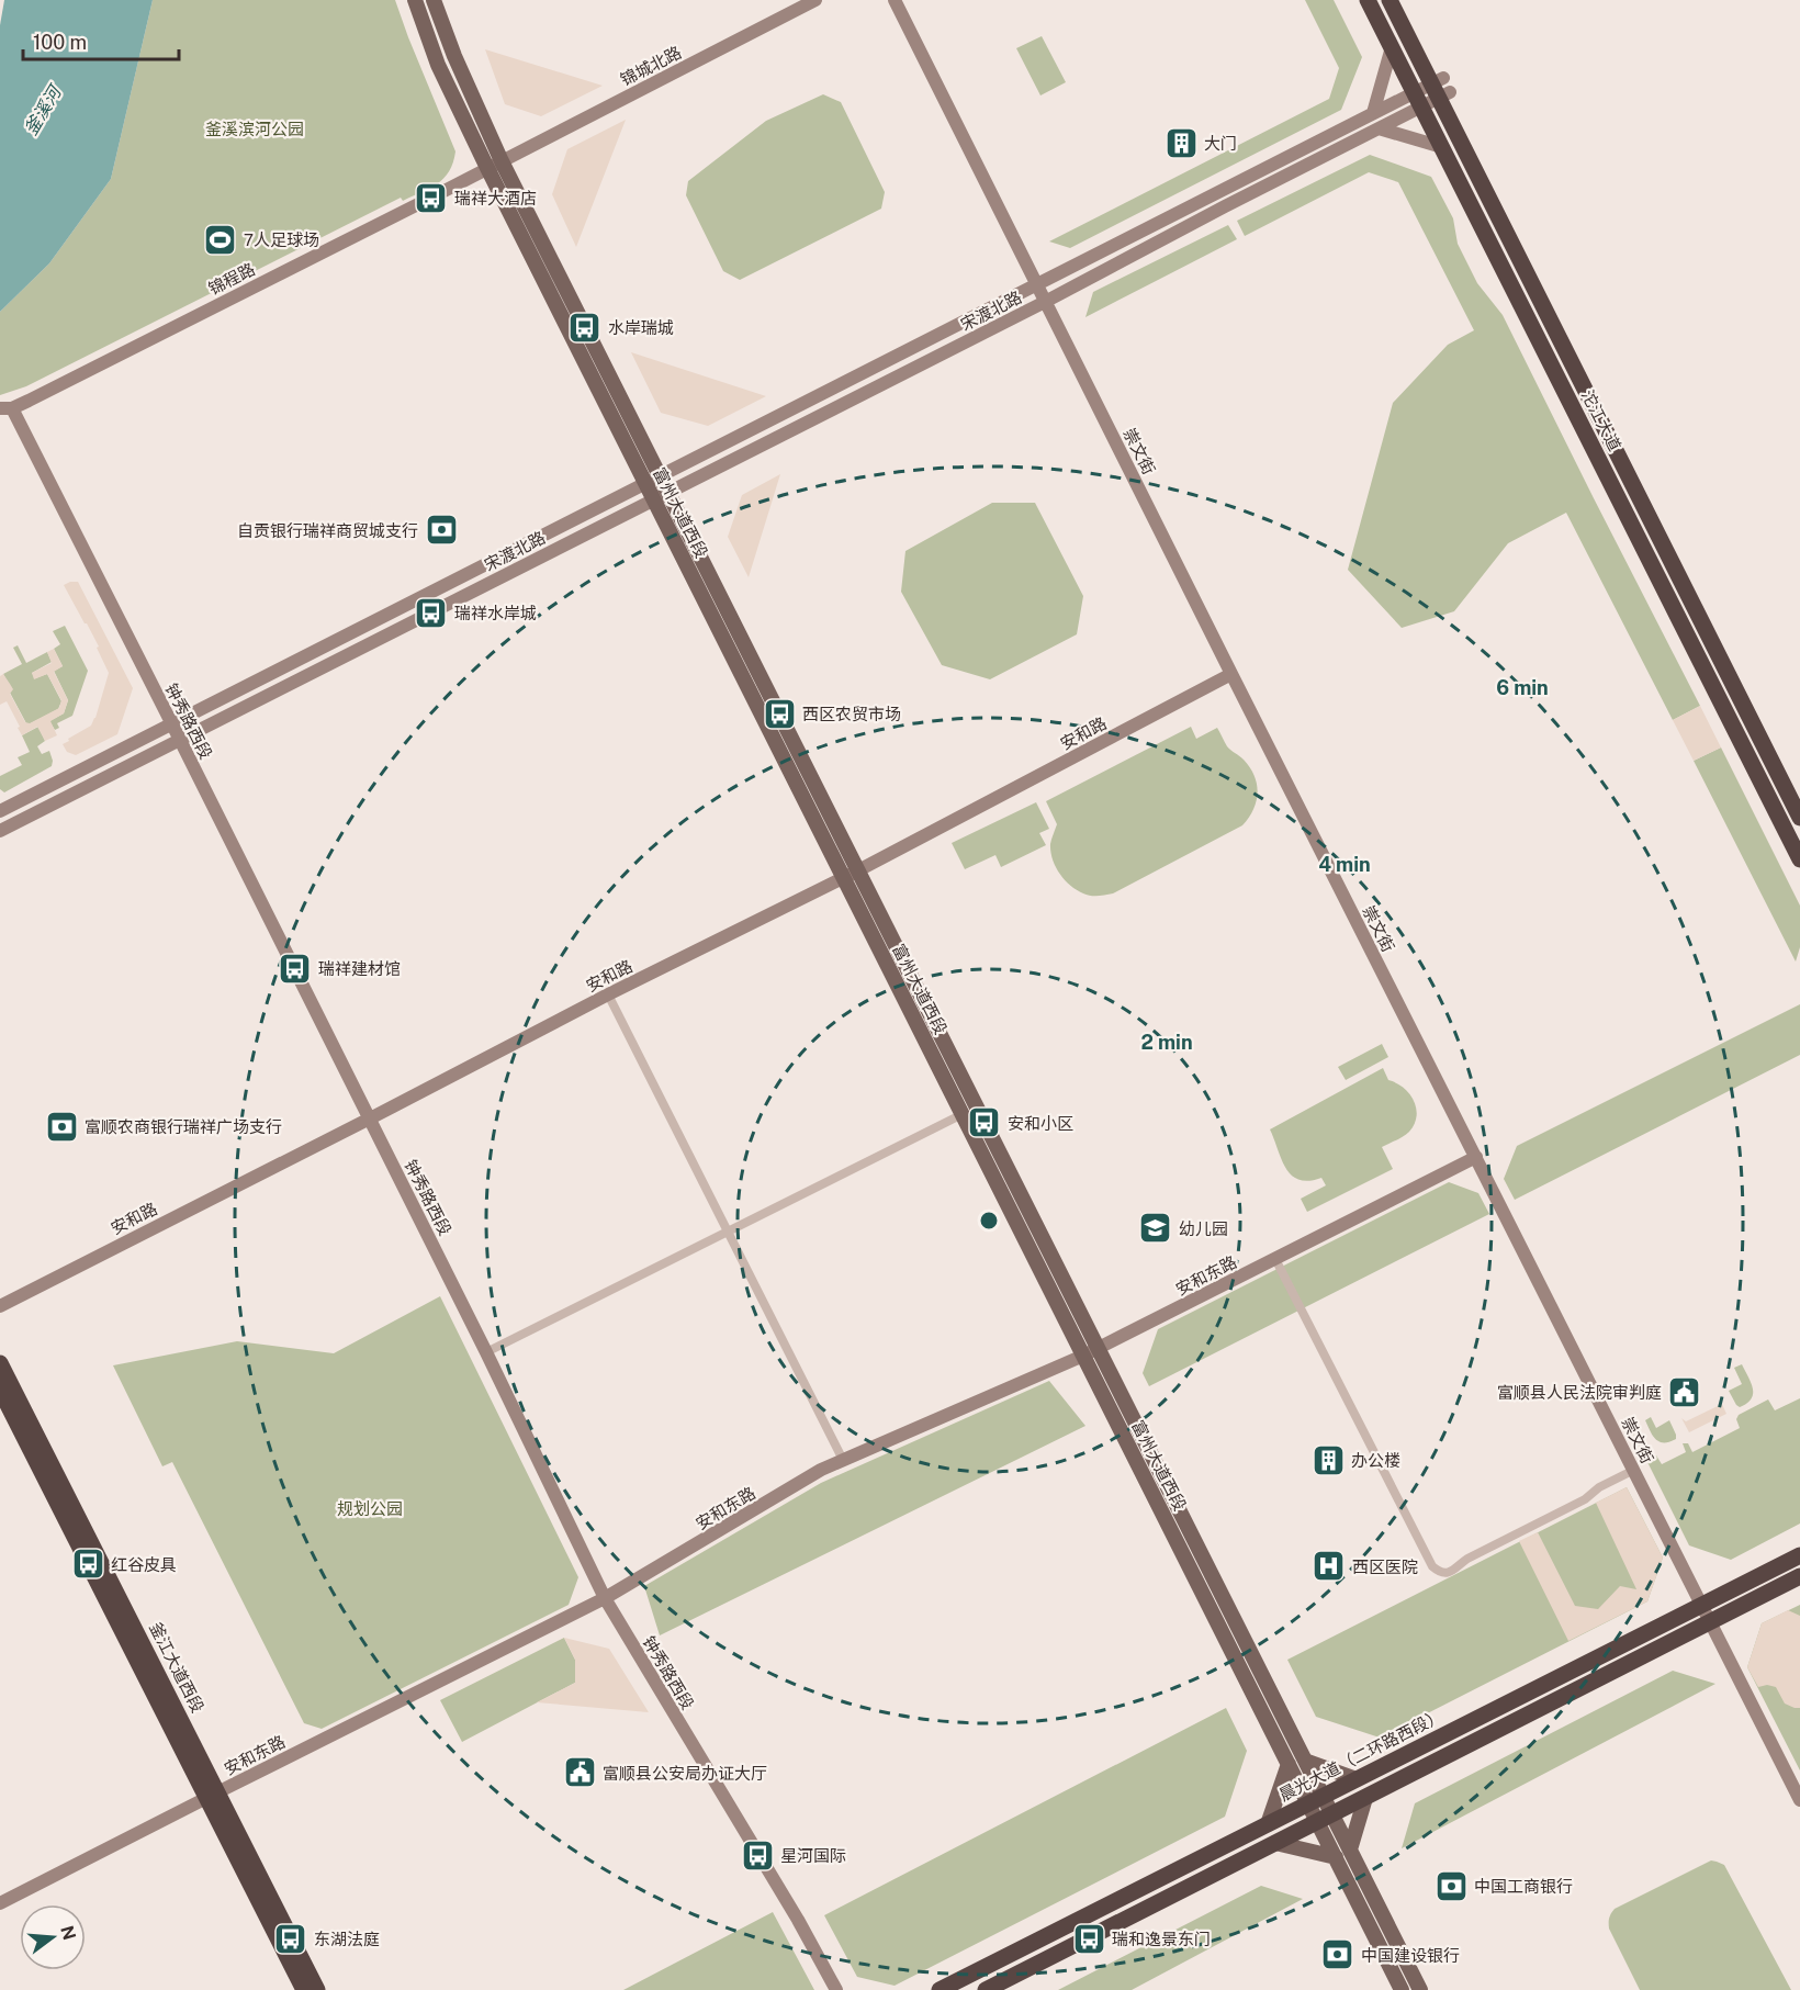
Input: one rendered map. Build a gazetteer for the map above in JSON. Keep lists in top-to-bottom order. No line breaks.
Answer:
{"streets":{"highway":["沱江大道","釜江大道西段","晨光大道（二环路西段）"],"main road":["富州大道西段"],"street":["锦城北路","锦程路","宋渡北路","崇文街","钟秀路西段","安和路","安和东路"]},"crossings":[["锦城北路","锦程路"],["锦城北路","富州大道西段"],["锦程路","富州大道西段"],["锦程路","钟秀路西段"],["宋渡北路","沱江大道"],["宋渡北路","崇文街"],["宋渡北路","富州大道西段"],["宋渡北路","钟秀路西段"],["崇文街","安和路"],["崇文街","安和东路"],["崇文街","晨光大道（二环路西段）"],["富州大道西段","安和路"],["富州大道西段","安和东路"],["富州大道西段","晨光大道（二环路西段）"],["钟秀路西段","安和路"],["钟秀路西段","安和东路"],["安和东路","釜江大道西段"]],"water":["釜溪河"],"parks":["釜溪滨河公园","规划公园"],"places":{"building":["大门","办公楼"],"bus stop":["瑞祥大酒店","水岸瑞城","瑞祥水岸城","西区农贸市场","瑞祥建材馆","安和小区","红谷皮具","星河国际","东湖法庭","瑞和逸景东门"],"sports":["7人足球场"],"bank":["自贡银行瑞祥商贸城支行","富顺农商银行瑞祥广场支行","中国工商银行","中国建设银行"],"school or university":["幼儿园"],"public building":["富顺县人民法院审判庭","富顺县公安局办证大厅"],"hospital":["西区医院"]},"scale_bar":"100 m","north":"right","rings":["6 min","4 min","2 min"]}
